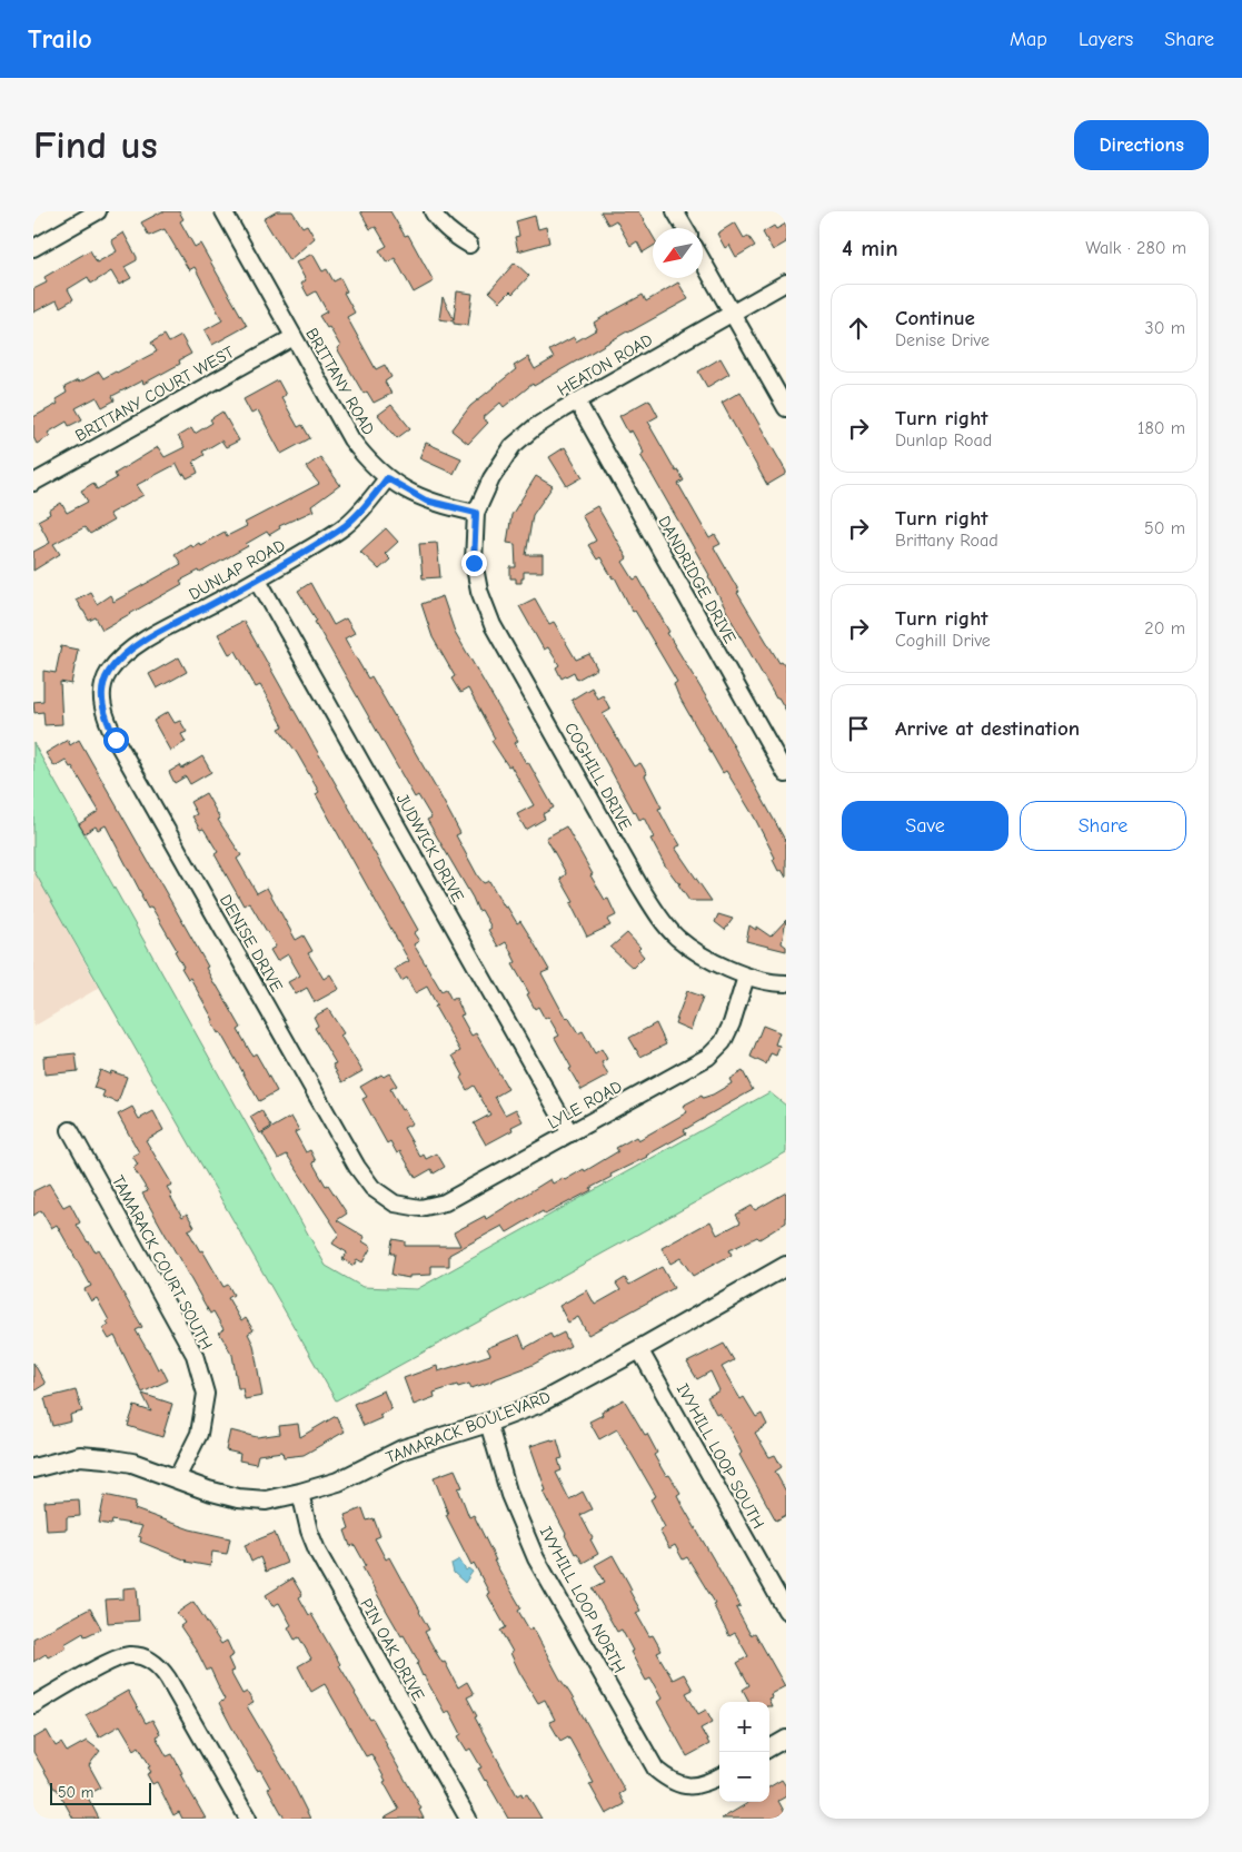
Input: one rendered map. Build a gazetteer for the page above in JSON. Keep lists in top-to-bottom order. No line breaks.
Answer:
{"streets":{"street":["HEATON ROAD","BRITTANY ROAD","BRITTANY COURT WEST","DUNLAP ROAD","DANDRIDGE DRIVE","COGHILL DRIVE","JUDWICK DRIVE","DENISE DRIVE","LYLE ROAD","TAMARACK COURT SOUTH","TAMARACK BOULEVARD","IVYHILL LOOP SOUTH","IVYHILL LOOP NORTH","PIN OAK DRIVE"]},"crossings":[["HEATON ROAD","BRITTANY ROAD"],["HEATON ROAD","DANDRIDGE DRIVE"],["HEATON ROAD","COGHILL DRIVE"],["BRITTANY ROAD","BRITTANY COURT WEST"],["BRITTANY ROAD","DUNLAP ROAD"],["BRITTANY ROAD","COGHILL DRIVE"],["DUNLAP ROAD","JUDWICK DRIVE"],["DUNLAP ROAD","DENISE DRIVE"],["COGHILL DRIVE","LYLE ROAD"],["JUDWICK DRIVE","LYLE ROAD"],["DENISE DRIVE","LYLE ROAD"],["TAMARACK COURT SOUTH","TAMARACK BOULEVARD"],["TAMARACK BOULEVARD","IVYHILL LOOP SOUTH"],["TAMARACK BOULEVARD","IVYHILL LOOP NORTH"],["TAMARACK BOULEVARD","PIN OAK DRIVE"]],"scale_bar":"50 m","north":"bottom left","page":{"header":"Trailo","nav":["Map","Layers","Share"],"buttons":["Directions",["Save","Share"]],"title":"Find us","heading":["4 min","Walk · 280 m"],"list":[["Continue","Denise Drive","30 m"],["Turn right","Dunlap Road","180 m"],["Turn right","Brittany Road","50 m"],["Turn right","Coghill Drive","20 m"],"Arrive at destination"],"map_buttons":["+","−"],"scale":"50 m"}}
